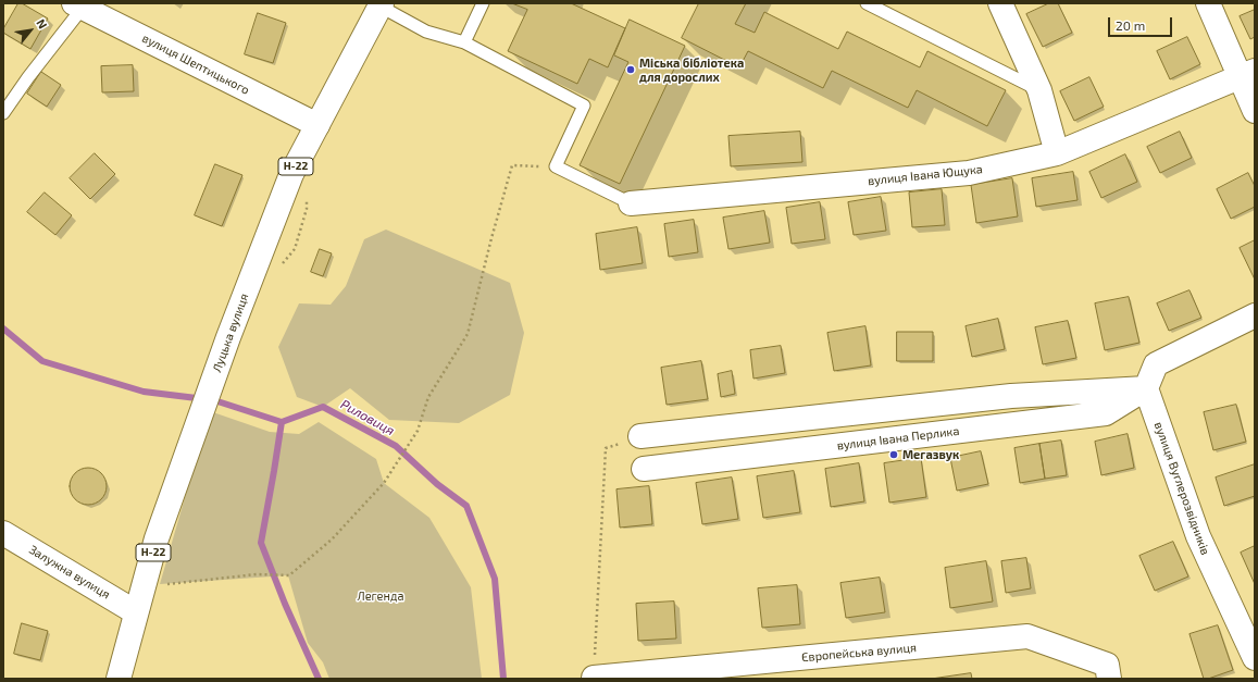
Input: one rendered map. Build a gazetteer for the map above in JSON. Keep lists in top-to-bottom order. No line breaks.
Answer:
{"streets":{"street":["вулиця Шептицького","Н-22","вулиця Івана Ющука","Луцька вулиця","вулиця Івана Перлика","вулиця Вуглерозвідників","Залужна вулиця","Європейська вулиця"]},"crossings":[["вулиця Шептицького","Луцька вулиця"],["Луцька вулиця","Залужна вулиця"],["вулиця Івана Перлика","вулиця Вуглерозвідників"]],"water":["Риловиця"],"parks":["Легенда"],"places":["Міська бібліотека для дорослих","Мегазвук"],"scale_bar":"20 m","north":"top right"}
